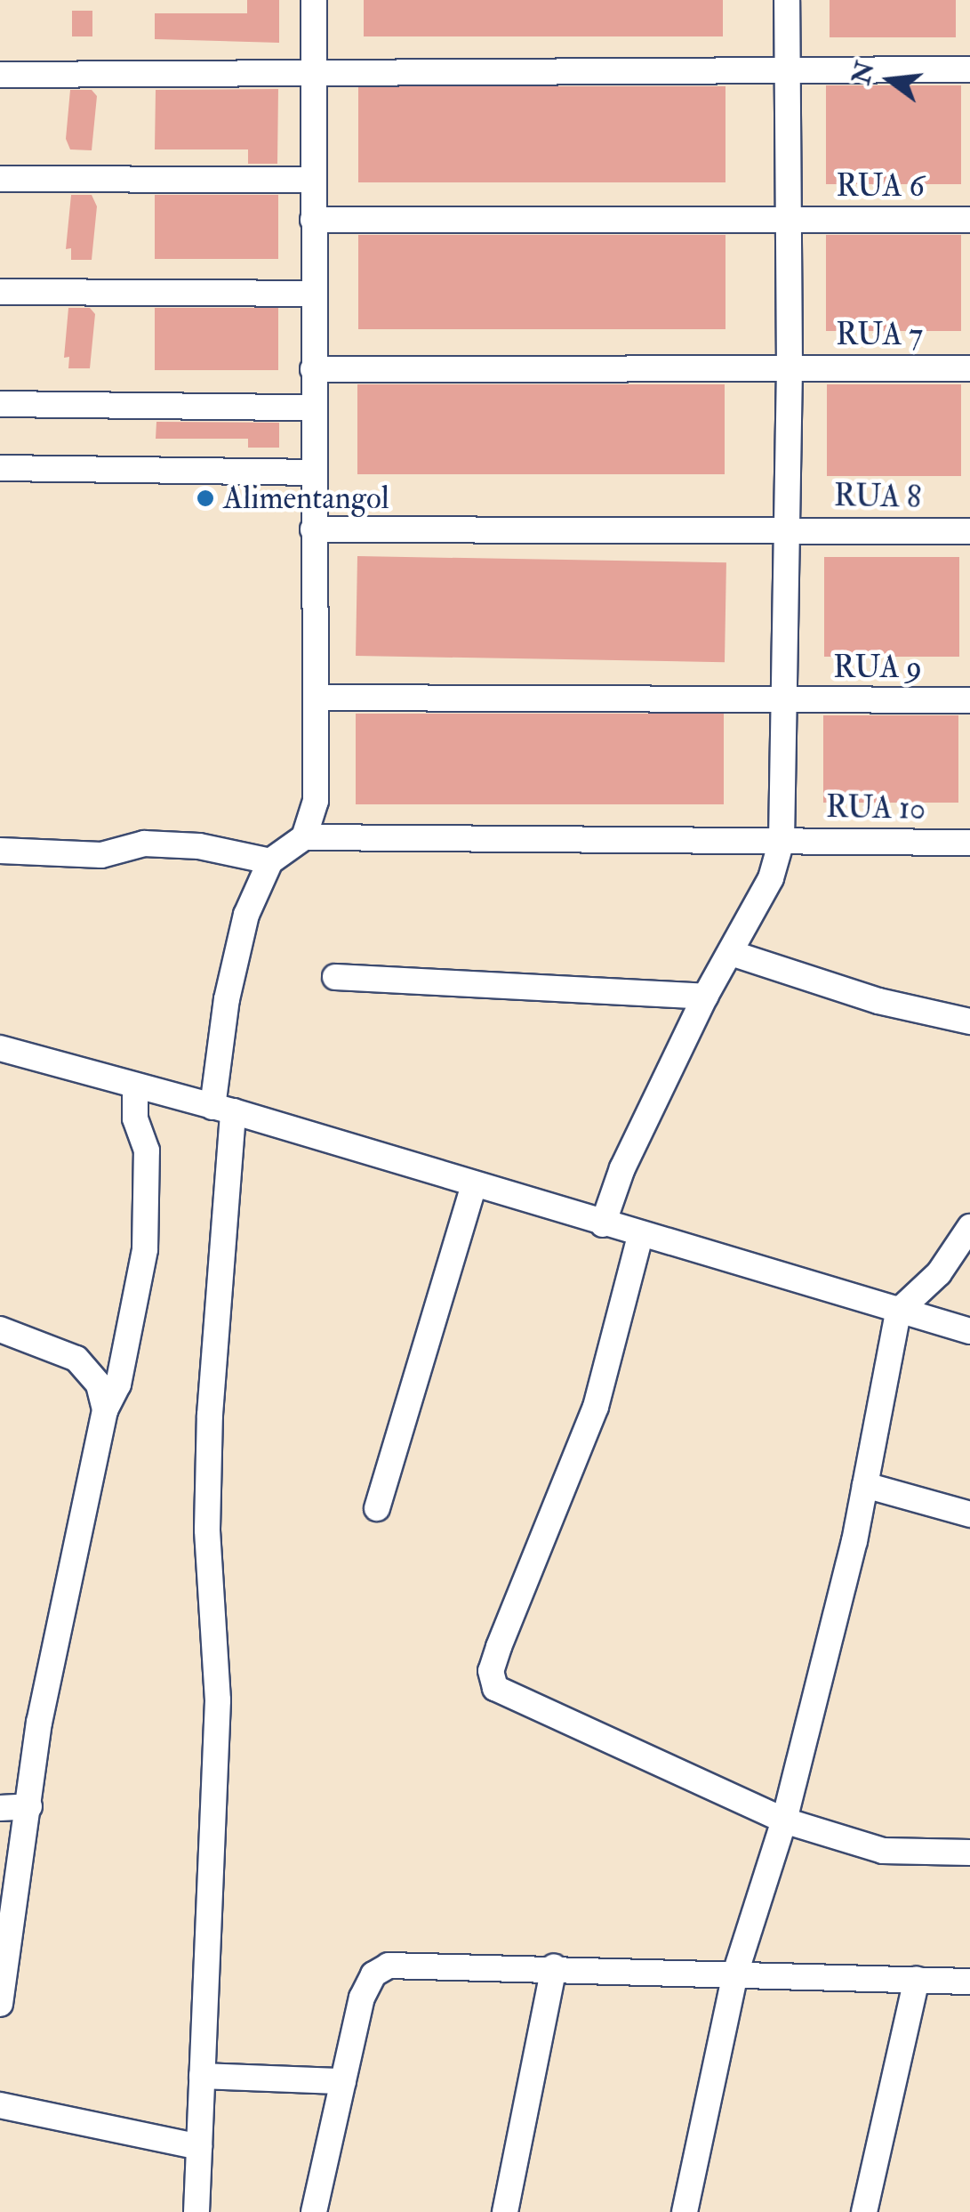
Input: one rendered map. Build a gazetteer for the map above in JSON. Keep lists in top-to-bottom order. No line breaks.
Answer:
{"streets":{"street":["RUA 6","RUA 7","RUA 8","RUA 9","RUA 10"]},"places":["Alimentangol"],"north":"left"}
